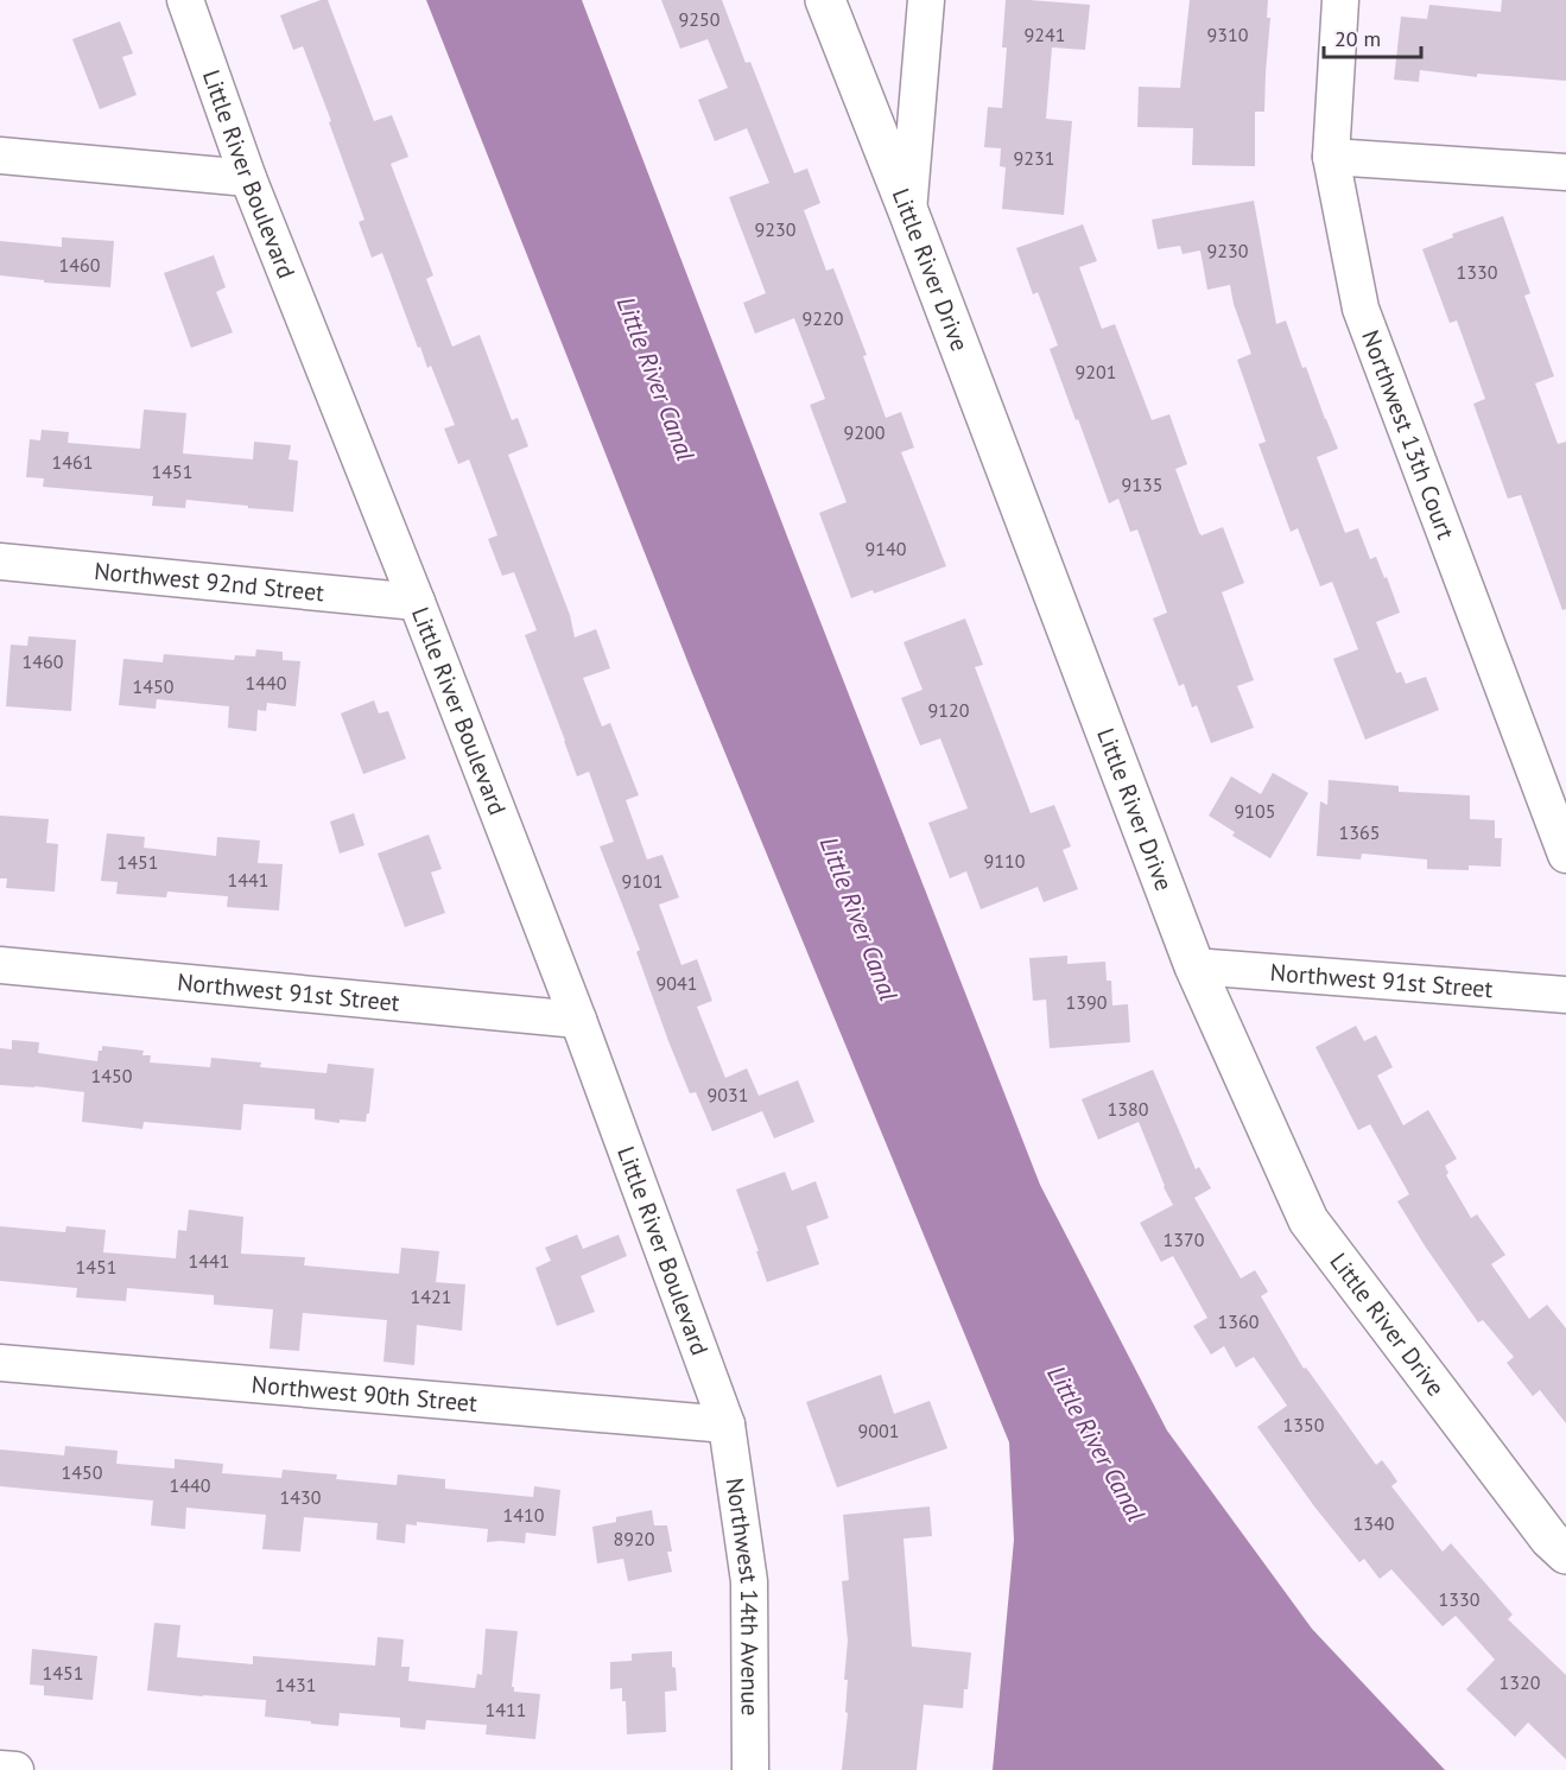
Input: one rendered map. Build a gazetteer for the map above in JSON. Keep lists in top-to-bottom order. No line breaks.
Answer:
{"streets":{"street":["Little River Boulevard","Little River Drive","Northwest 13th Court","Northwest 92nd Street","Northwest 91st Street","Northwest 90th Street","Northwest 14th Avenue"]},"crossings":[["Little River Boulevard","Northwest 92nd Street"],["Little River Boulevard","Northwest 91st Street"],["Little River Boulevard","Northwest 90th Street"],["Little River Boulevard","Northwest 14th Avenue"],["Little River Drive","Northwest 91st Street"],["Northwest 90th Street","Northwest 14th Avenue"]],"water":["Little River Canal"],"house_numbers":["9250","9241","9310","9231","9230","9230","1460","1330","9220","9201","9200","1461","1451","9135","9140","1460","1440","1450","9120","9105","1365","9110","1451","1441","9101","9041","1390","1450","9031","1380","1370","1441","1451","1421","1360","1350","9001","1450","1440","1430","1410","1340","8920","1330","1451","1320","1431","1411"],"scale_bar":"20 m"}
